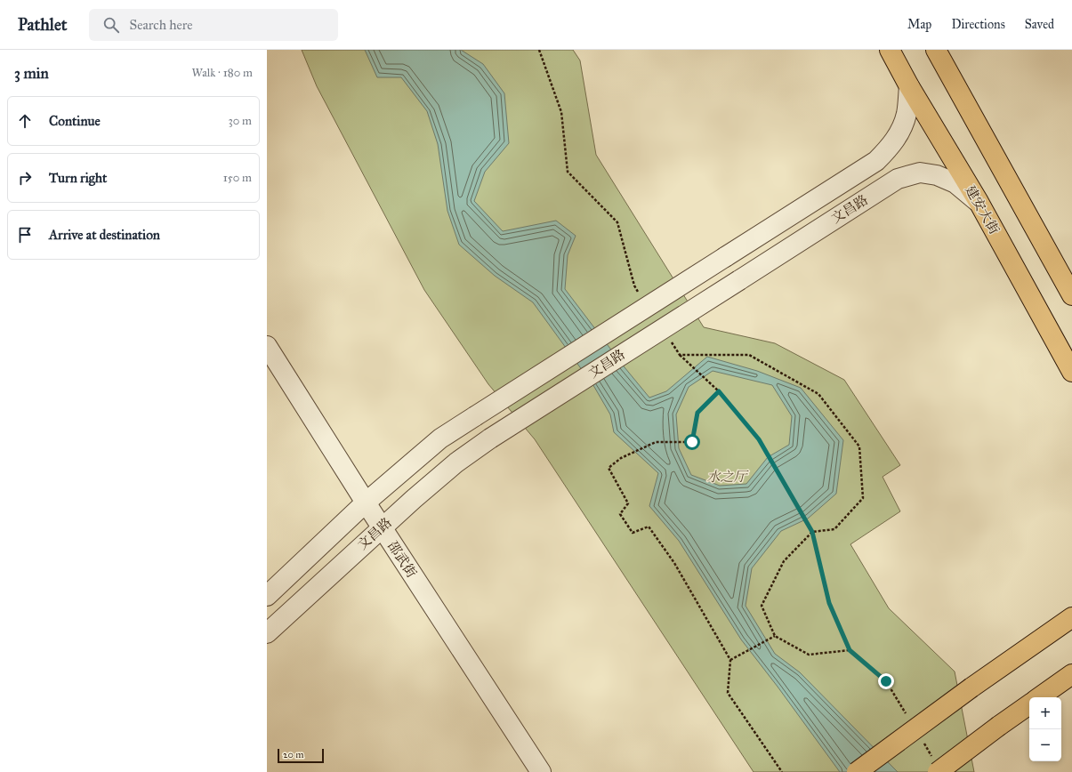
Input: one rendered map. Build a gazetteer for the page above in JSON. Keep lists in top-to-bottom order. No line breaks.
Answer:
{"streets":{"main road":["建安大街"],"street":["文昌路","邵武街"]},"crossings":[["文昌路","建安大街"],["文昌路","邵武街"]],"parks":["水之厅"],"scale_bar":"20 m","page":{"header":"Pathlet","search":"Search here","nav":["Map","Directions","Saved"],"heading":["3 min","Walk · 180 m"],"list":[["Continue","30 m"],["Turn right","150 m"],"Arrive at destination"],"map_buttons":["+","−"],"scale":"20 m"}}
